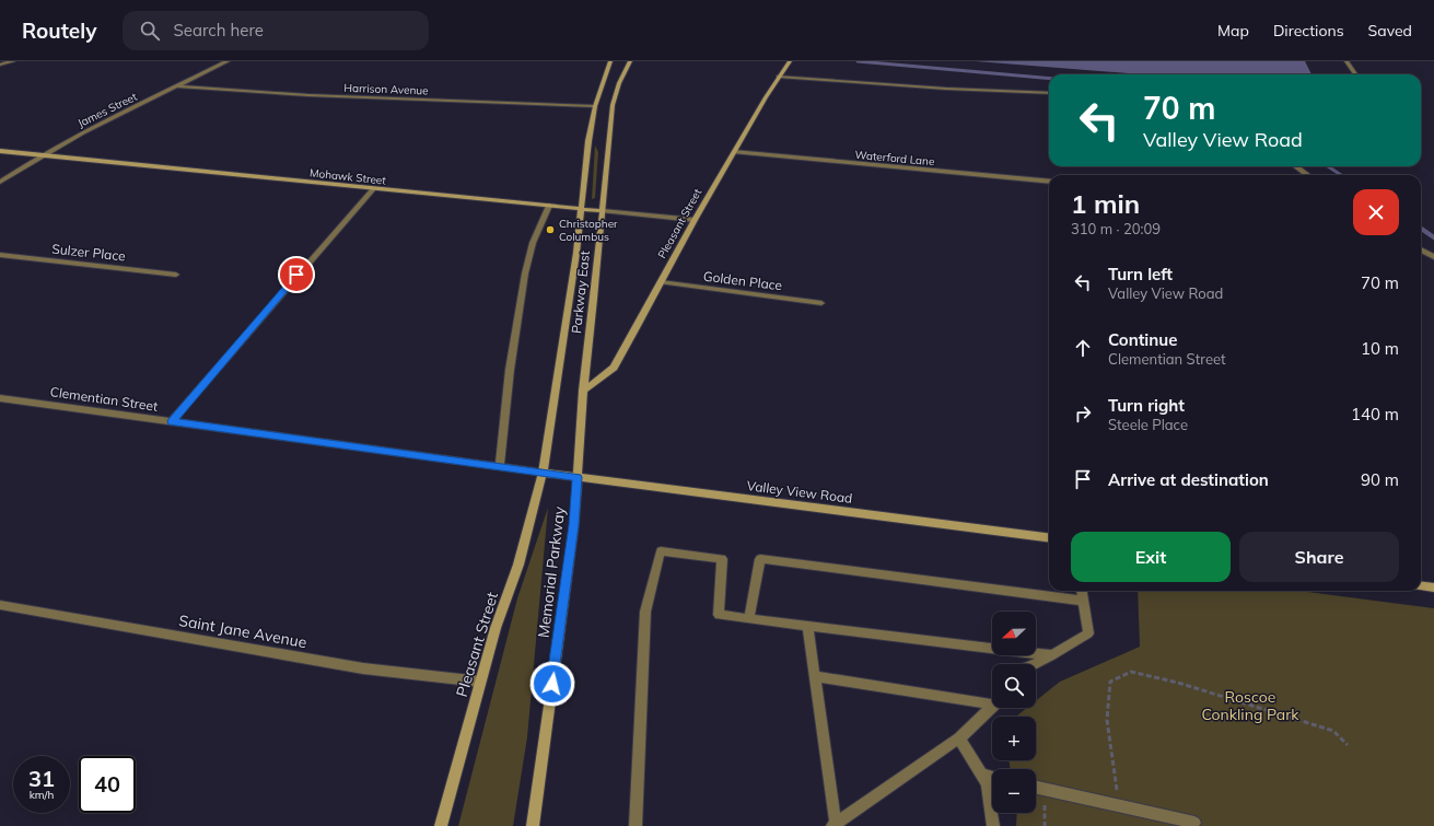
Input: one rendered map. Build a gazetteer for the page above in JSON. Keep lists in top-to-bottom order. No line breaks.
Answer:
{"streets":{"street":["Harrison Avenue","James Street","Waterford Lane","Mohawk Street","Pleasant Street","Sulzer Place","Golden Place","Parkway East","Clementian Street","Valley View Road","Memorial Parkway","Saint Jane Avenue"]},"crossings":[["Harrison Avenue","James Street"],["Harrison Avenue","Parkway East"],["James Street","Mohawk Street"],["Waterford Lane","Pleasant Street"],["Mohawk Street","Pleasant Street"],["Mohawk Street","Parkway East"],["Pleasant Street","Golden Place"],["Pleasant Street","Parkway East"],["Pleasant Street","Clementian Street"],["Pleasant Street","Valley View Road"],["Pleasant Street","Saint Jane Avenue"],["Parkway East","Clementian Street"],["Parkway East","Valley View Road"],["Parkway East","Memorial Parkway"],["Clementian Street","Valley View Road"],["Valley View Road","Memorial Parkway"]],"parks":["Roscoe Conkling Park"],"places":["Christopher Columbus"],"north":"left","page":{"header":"Routely","search":"Search here","nav":["Map","Directions","Saved"],"turn":["70 m","Valley View Road"],"heading":["1 min","310 m · 20:09"],"list":[{"name":"Turn left","note":"Valley View Road","value":"70 m"},{"name":"Continue","note":"Clementian Street","value":"10 m"},{"name":"Turn right","note":"Steele Place","value":"140 m"},{"name":"Arrive at destination","value":"90 m"}],"buttons":["Exit","Share"],"map_buttons":["+","−"],"speed":"31 km/h","limit":"40"}}
